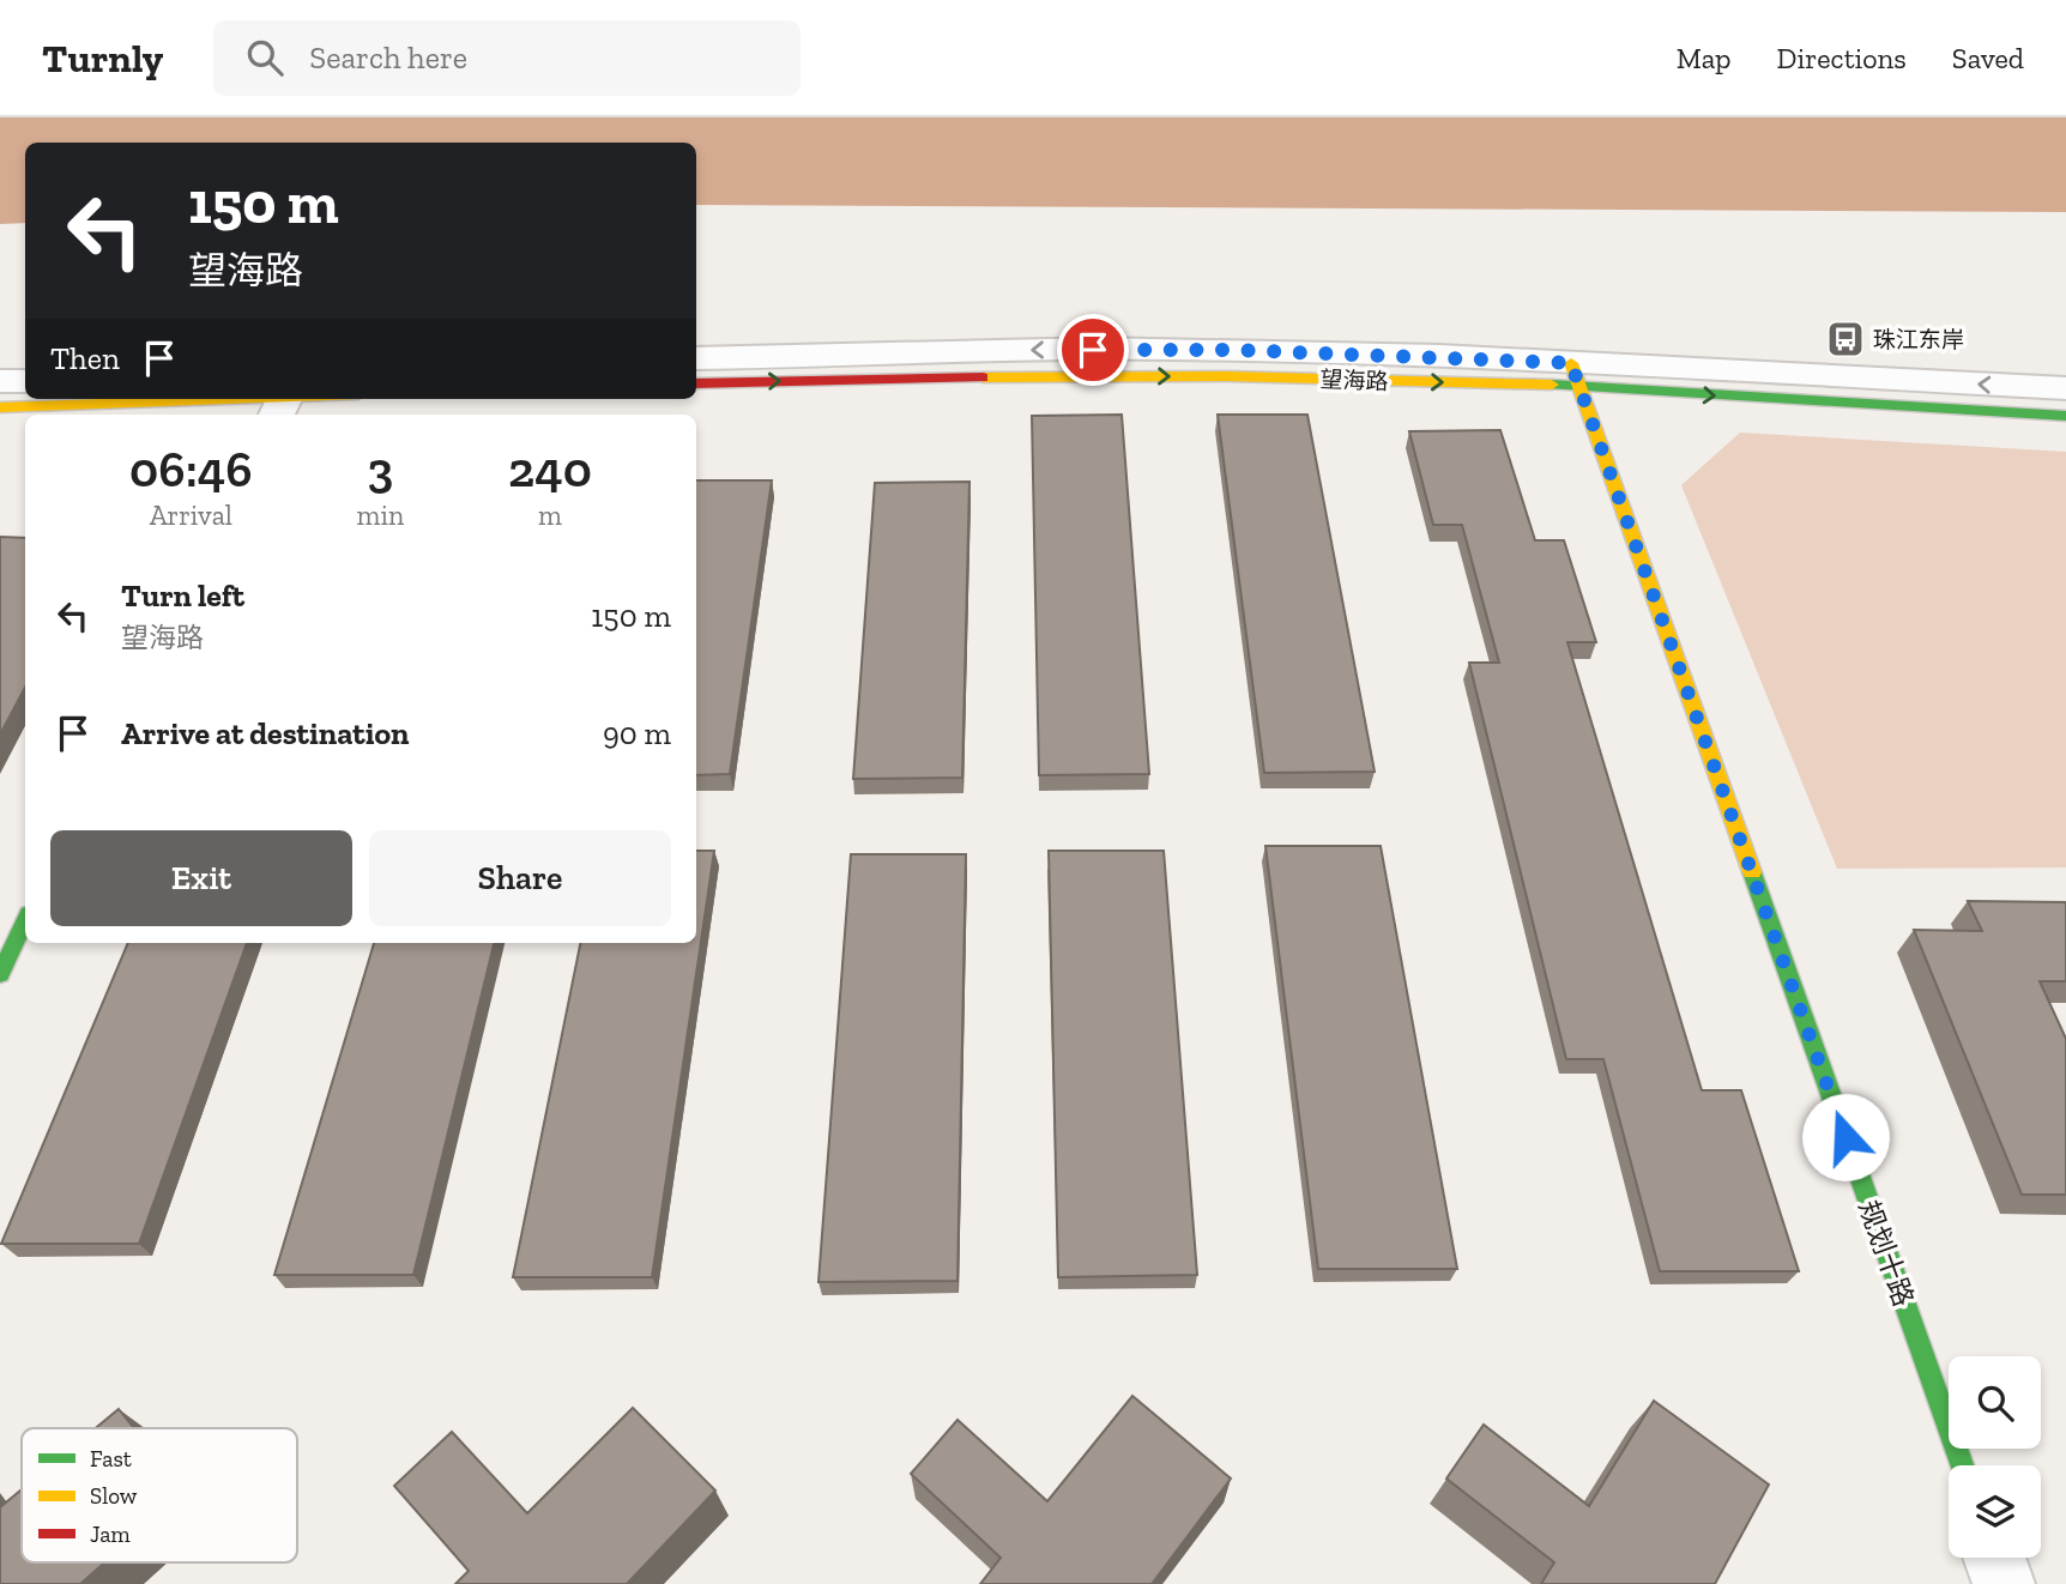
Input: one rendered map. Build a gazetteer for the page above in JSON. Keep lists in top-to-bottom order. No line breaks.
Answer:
{"streets":{"street":["望海路","规划十路"]},"crossings":[["望海路","规划十路"]],"places":{"bus stop":["珠江东岸"]},"legend":["Fast","Slow","Jam"],"page":{"header":"Turnly","search":"Search here","nav":["Map","Directions","Saved"],"turn":["150 m","望海路"],"then":"Then","eta":["06:46","Arrival","3","min","240","m"],"list":[{"name":"Turn left","note":"望海路","value":"150 m"},{"name":"Arrive at destination","value":"90 m"}],"buttons":["Exit","Share"]}}
